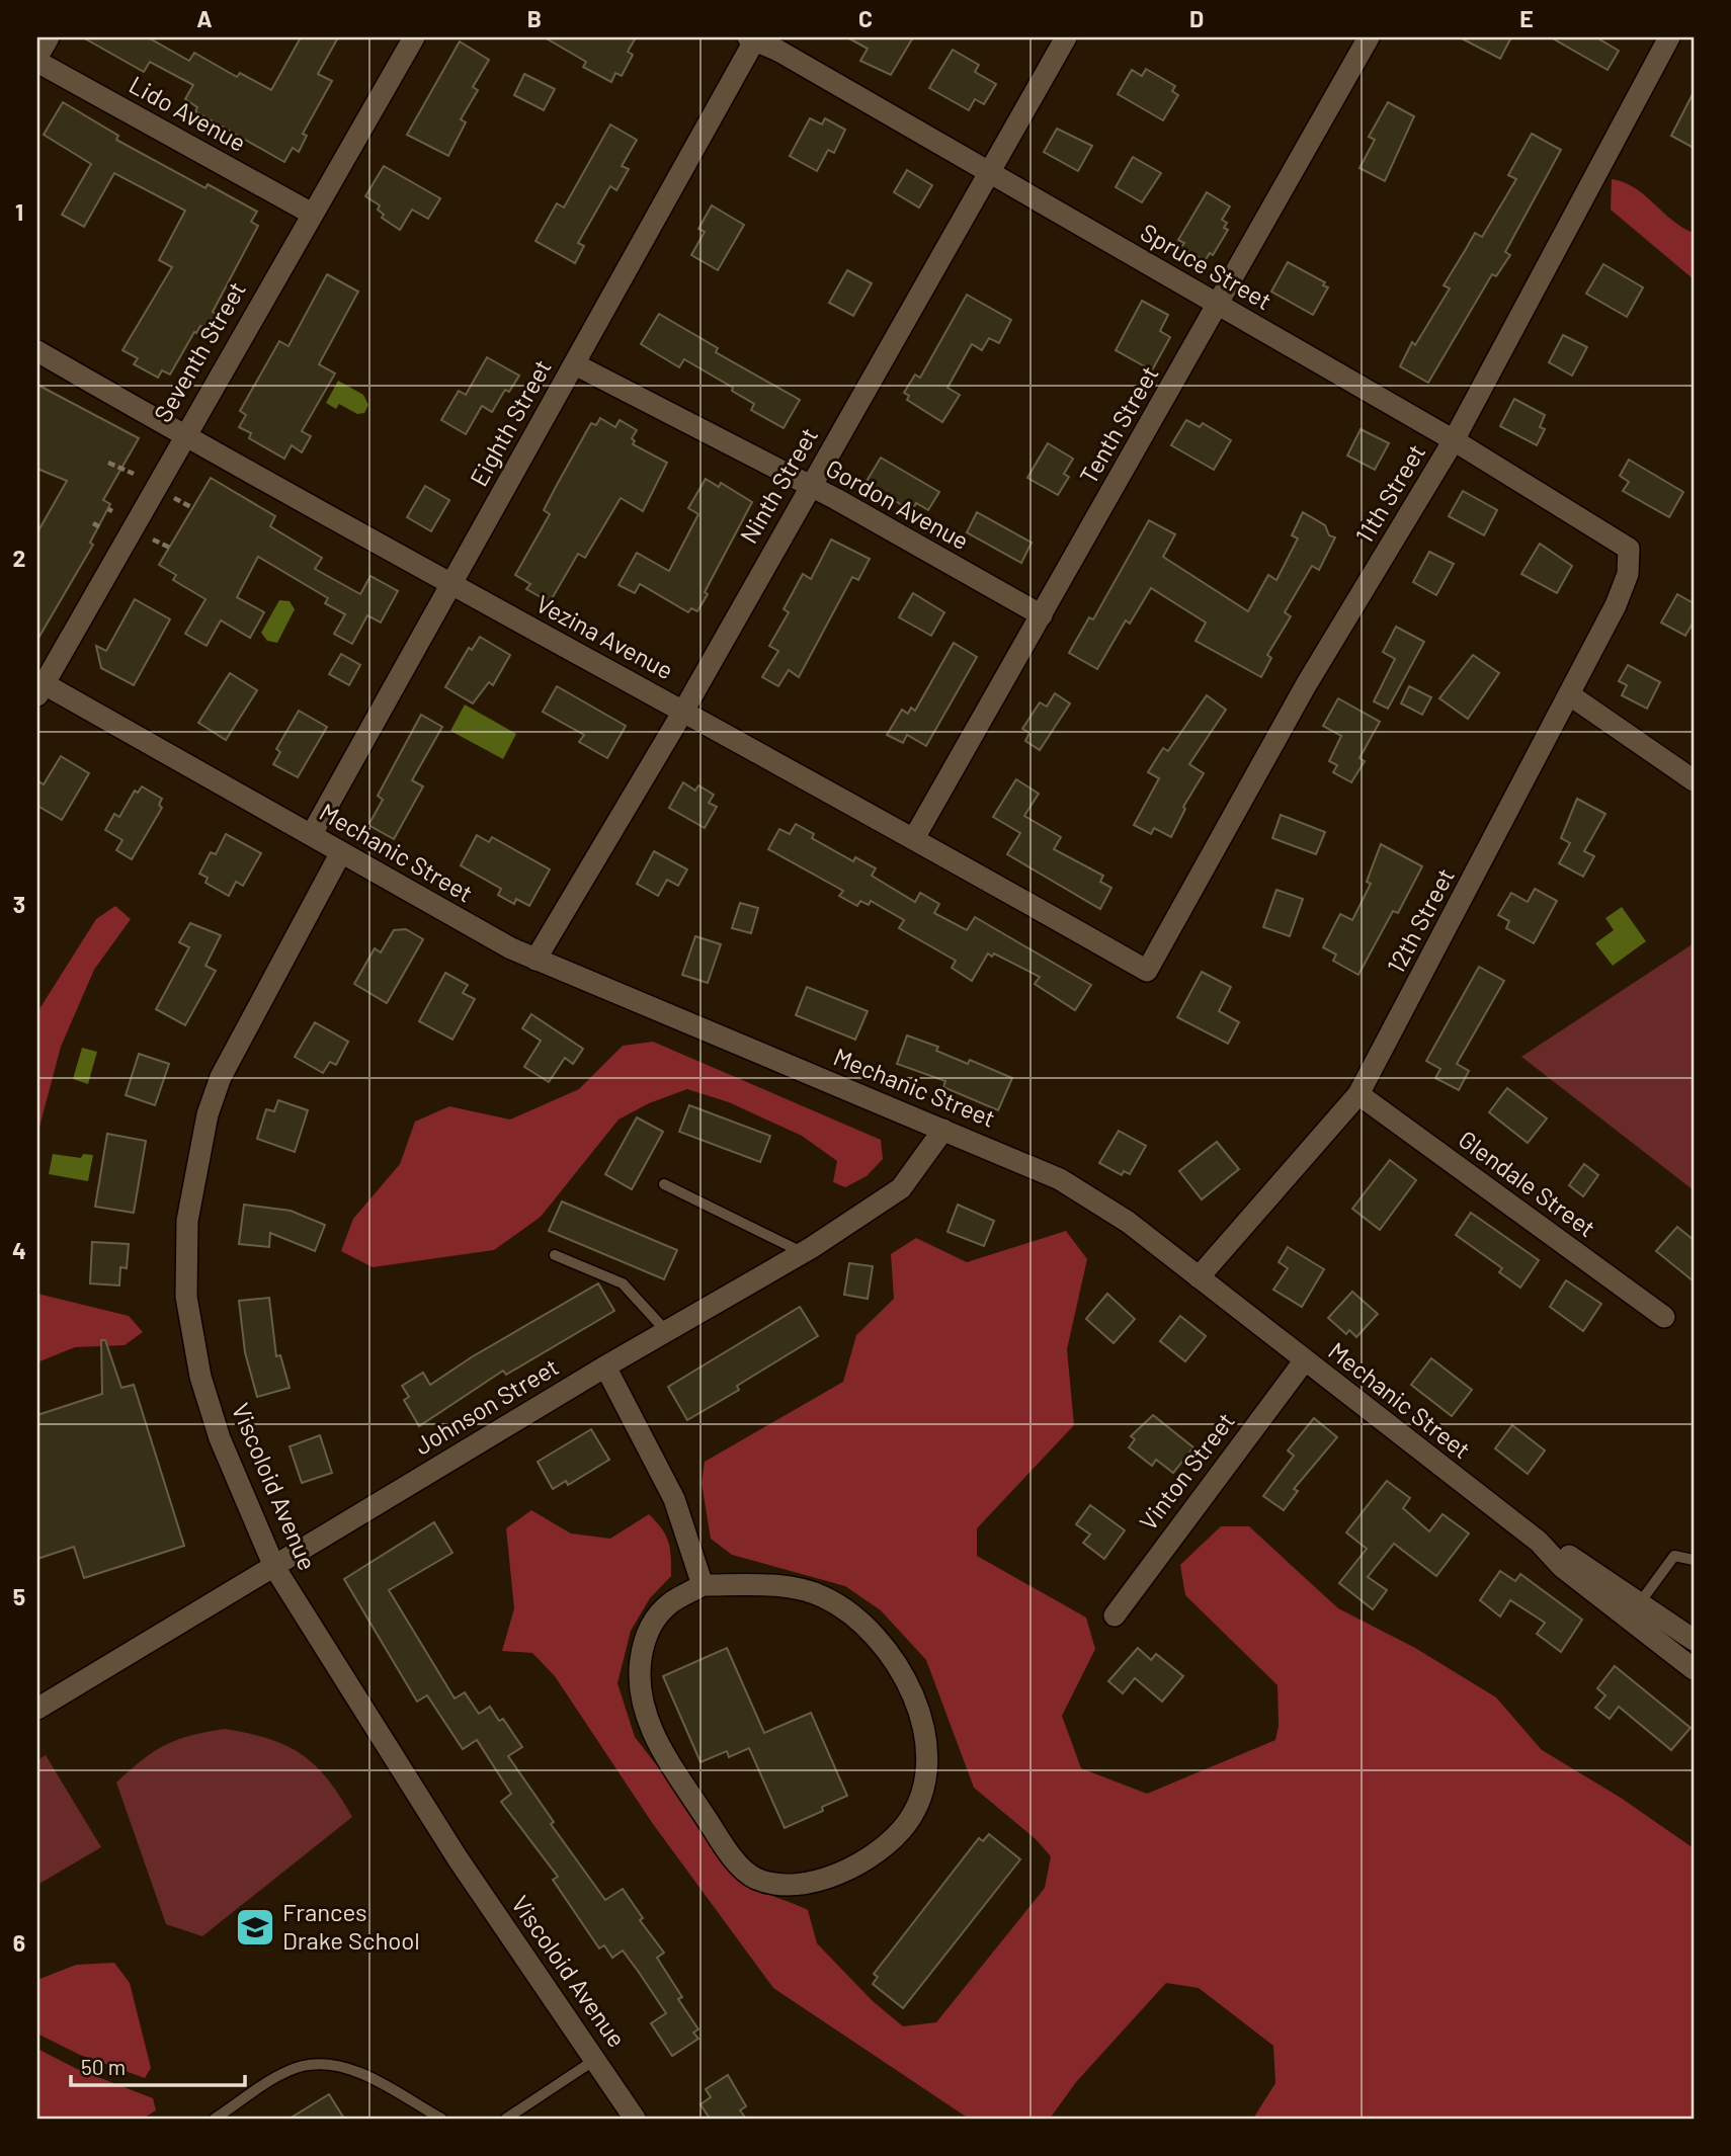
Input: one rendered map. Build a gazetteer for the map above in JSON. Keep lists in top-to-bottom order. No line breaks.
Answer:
{"streets":{"street":["Lido Avenue","Spruce Street","Seventh Street","Eighth Street","Tenth Street","Ninth Street","11th Street","Gordon Avenue","Vezina Avenue","Mechanic Street","12th Street","Glendale Street","Johnson Street","Vinton Street","Viscoloid Avenue"]},"crossings":[["Lido Avenue","Seventh Street"],["Spruce Street","Eighth Street"],["Spruce Street","Tenth Street"],["Spruce Street","Ninth Street"],["Spruce Street","11th Street"],["Spruce Street","12th Street"],["Seventh Street","Vezina Avenue"],["Seventh Street","Mechanic Street"],["Eighth Street","Gordon Avenue"],["Eighth Street","Vezina Avenue"],["Eighth Street","Mechanic Street"],["Tenth Street","Gordon Avenue"],["Tenth Street","Vezina Avenue"],["Ninth Street","Gordon Avenue"],["Ninth Street","Vezina Avenue"],["Ninth Street","Mechanic Street"],["11th Street","Vezina Avenue"],["Mechanic Street","12th Street"],["Mechanic Street","Johnson Street"],["Mechanic Street","Vinton Street"],["Mechanic Street","Viscoloid Avenue"],["12th Street","Glendale Street"],["Johnson Street","Viscoloid Avenue"]],"places":{"school or university":["Frances Drake School"]},"scale_bar":"50 m","grid":{"columns":["A","B","C","D","E"],"rows":["1","2","3","4","5","6"]}}
